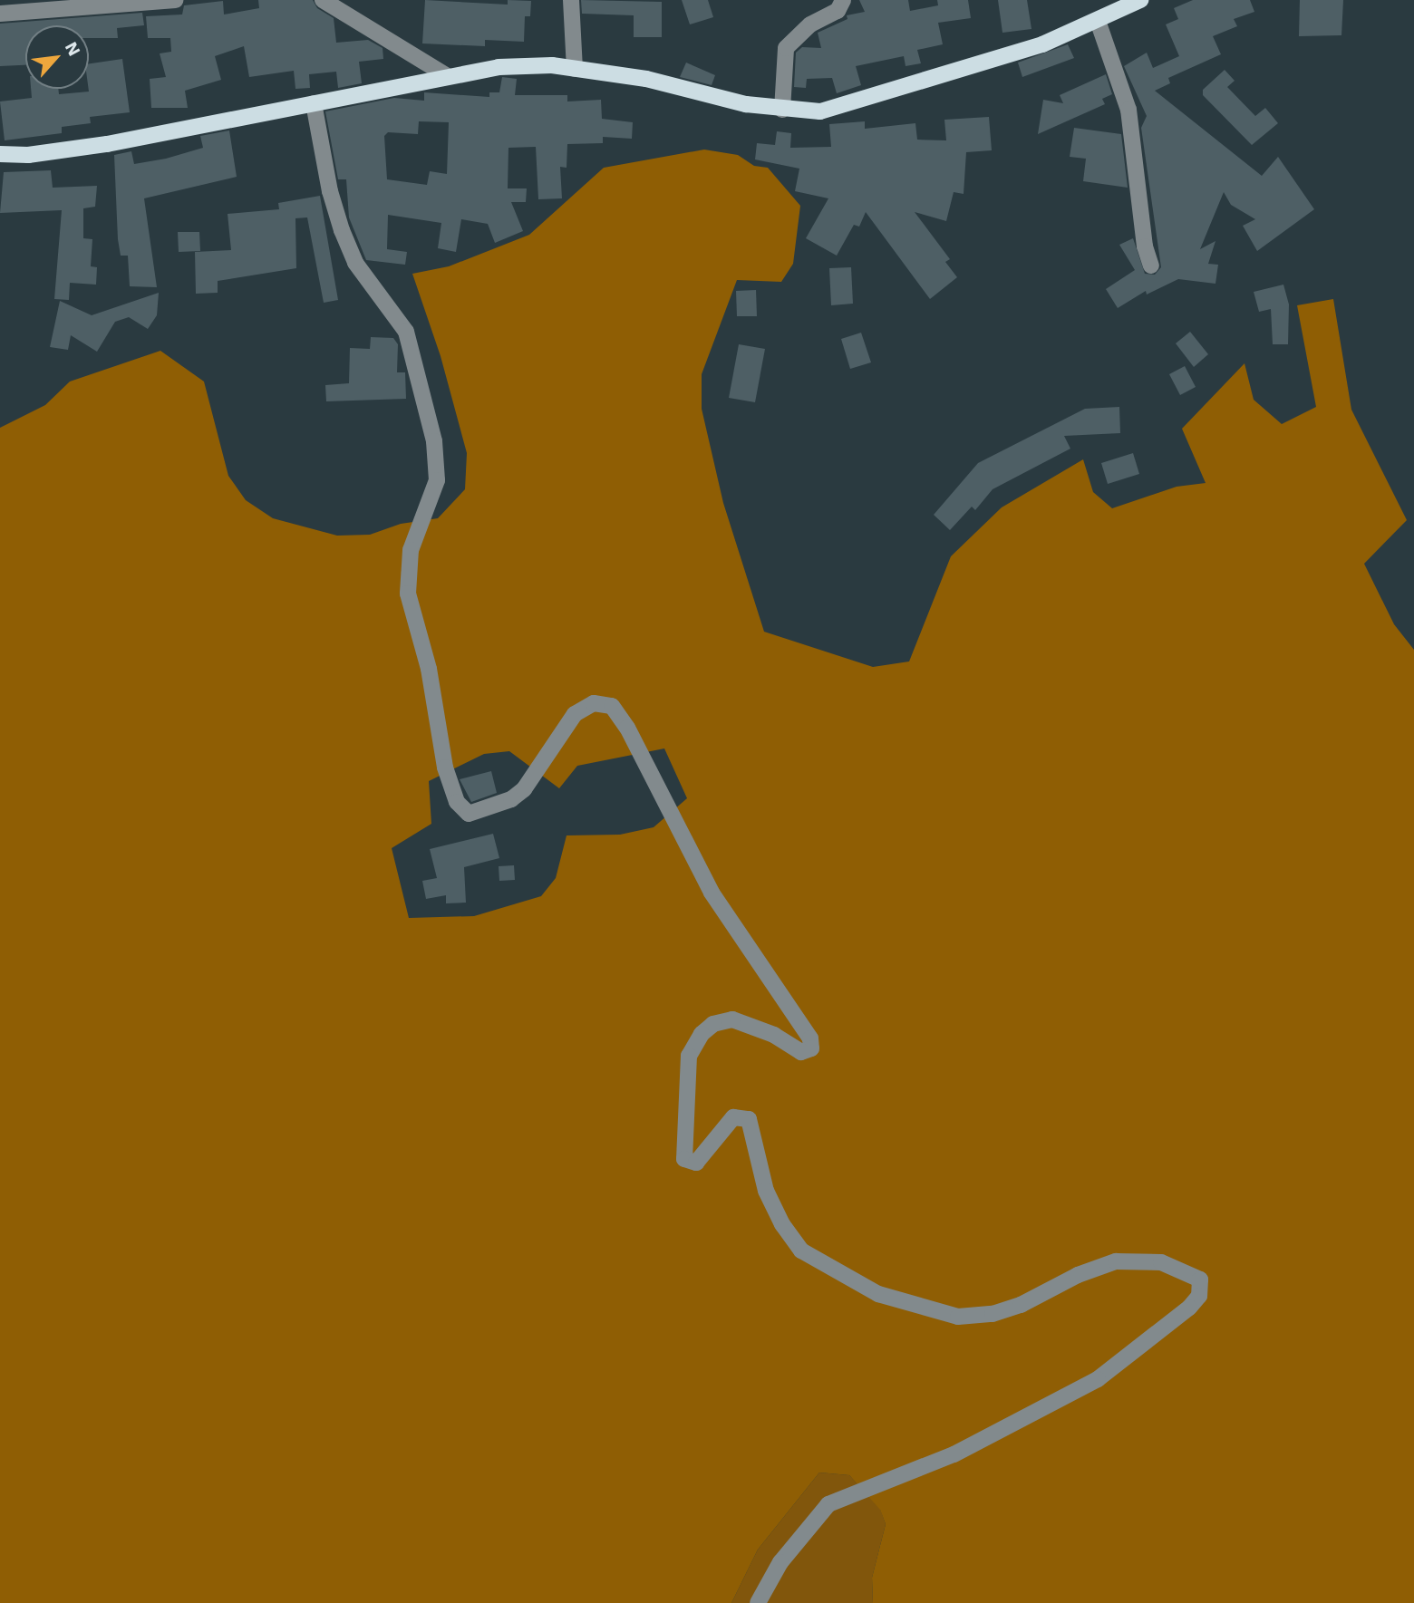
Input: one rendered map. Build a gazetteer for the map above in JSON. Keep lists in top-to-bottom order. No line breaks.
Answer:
{"north":"top right"}
